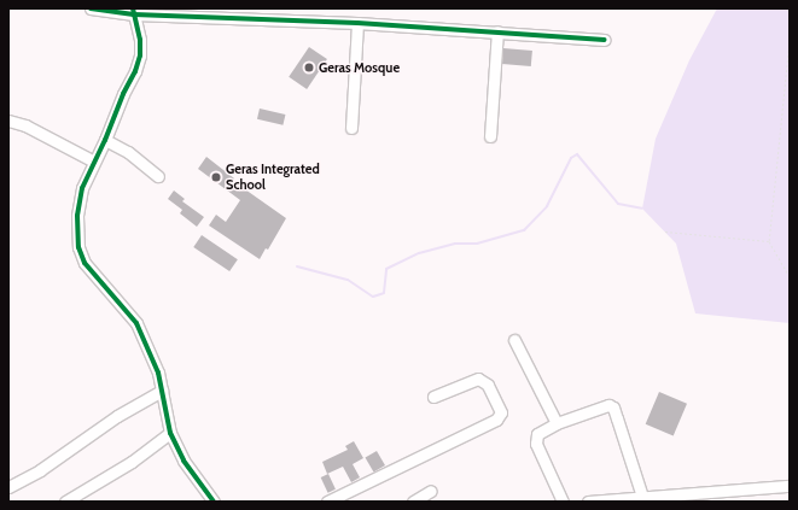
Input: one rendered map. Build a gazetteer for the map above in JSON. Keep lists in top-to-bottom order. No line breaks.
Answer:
{"places":["Geras Mosque","Geras Integrated School"]}
